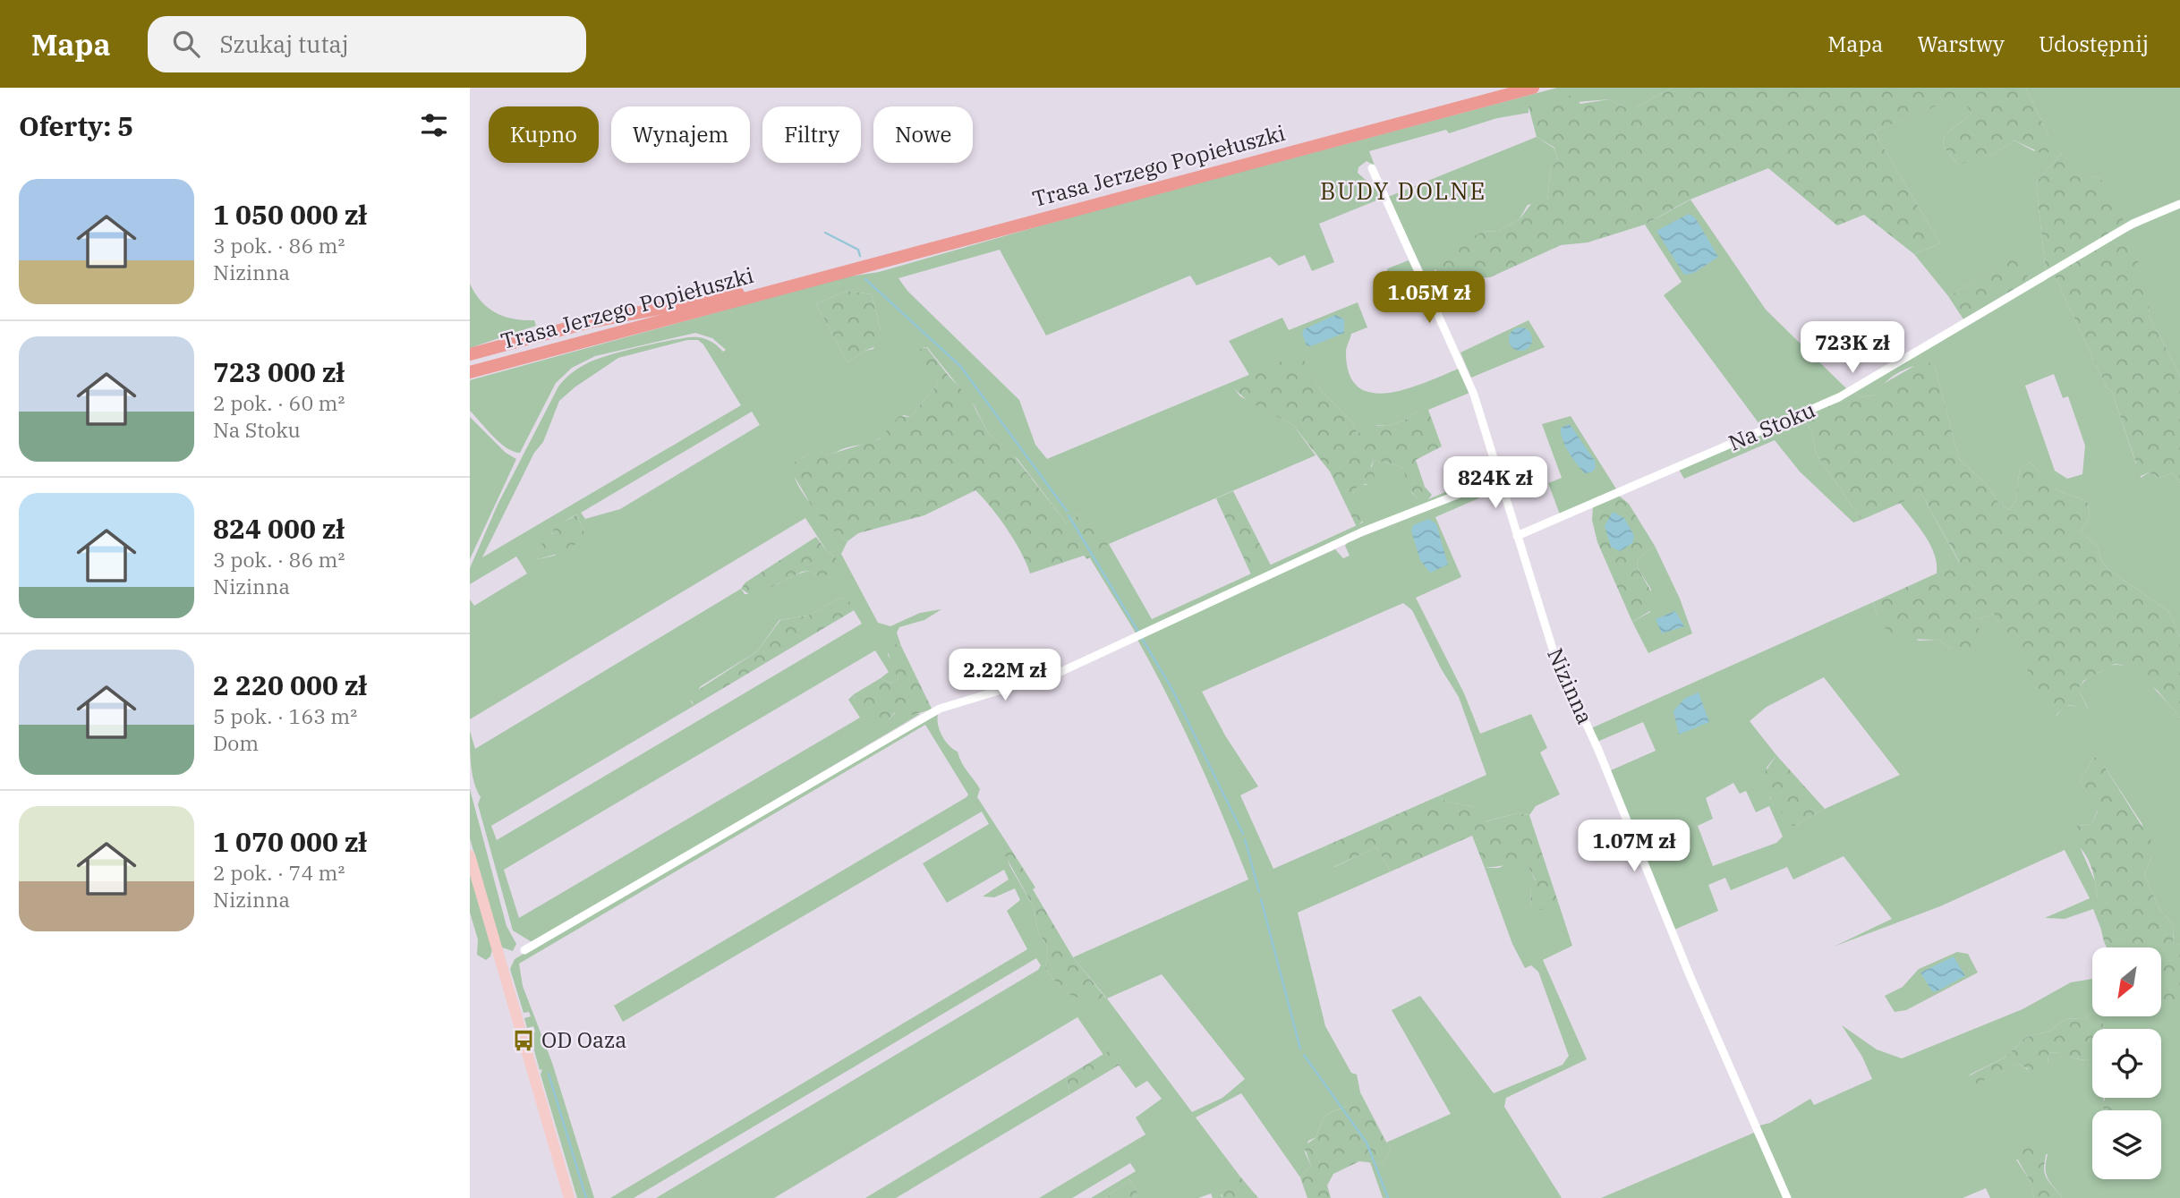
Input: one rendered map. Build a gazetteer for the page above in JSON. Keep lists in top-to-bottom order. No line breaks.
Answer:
{"streets":{"main road":["Trasa Jerzego Popiełuszki"],"street":["Na Stoku","Nizinna"]},"crossings":[["Na Stoku","Nizinna"]],"districts":["BUDY DOLNE"],"places":{"bus stop":["OD Oaza"]},"north":"bottom left","page":{"header":"Mapa","search":"Szukaj tutaj","nav":["Mapa","Warstwy","Udostępnij"],"heading":"Oferty: 5","chip":["Kupno","Wynajem","Filtry","Nowe"],"list":[{"name":"1 050 000 zł","note":"3 pok. · 86 m² · Nizinna"},{"name":"723 000 zł","note":"2 pok. · 60 m² · Na Stoku"},{"name":"824 000 zł","note":"3 pok. · 86 m² · Nizinna"},{"name":"2 220 000 zł","note":"5 pok. · 163 m² · Dom"},{"name":"1 070 000 zł","note":"2 pok. · 74 m² · Nizinna"}],"price":["1.05M zł","723K zł","824K zł","2.22M zł","1.07M zł"]}}
